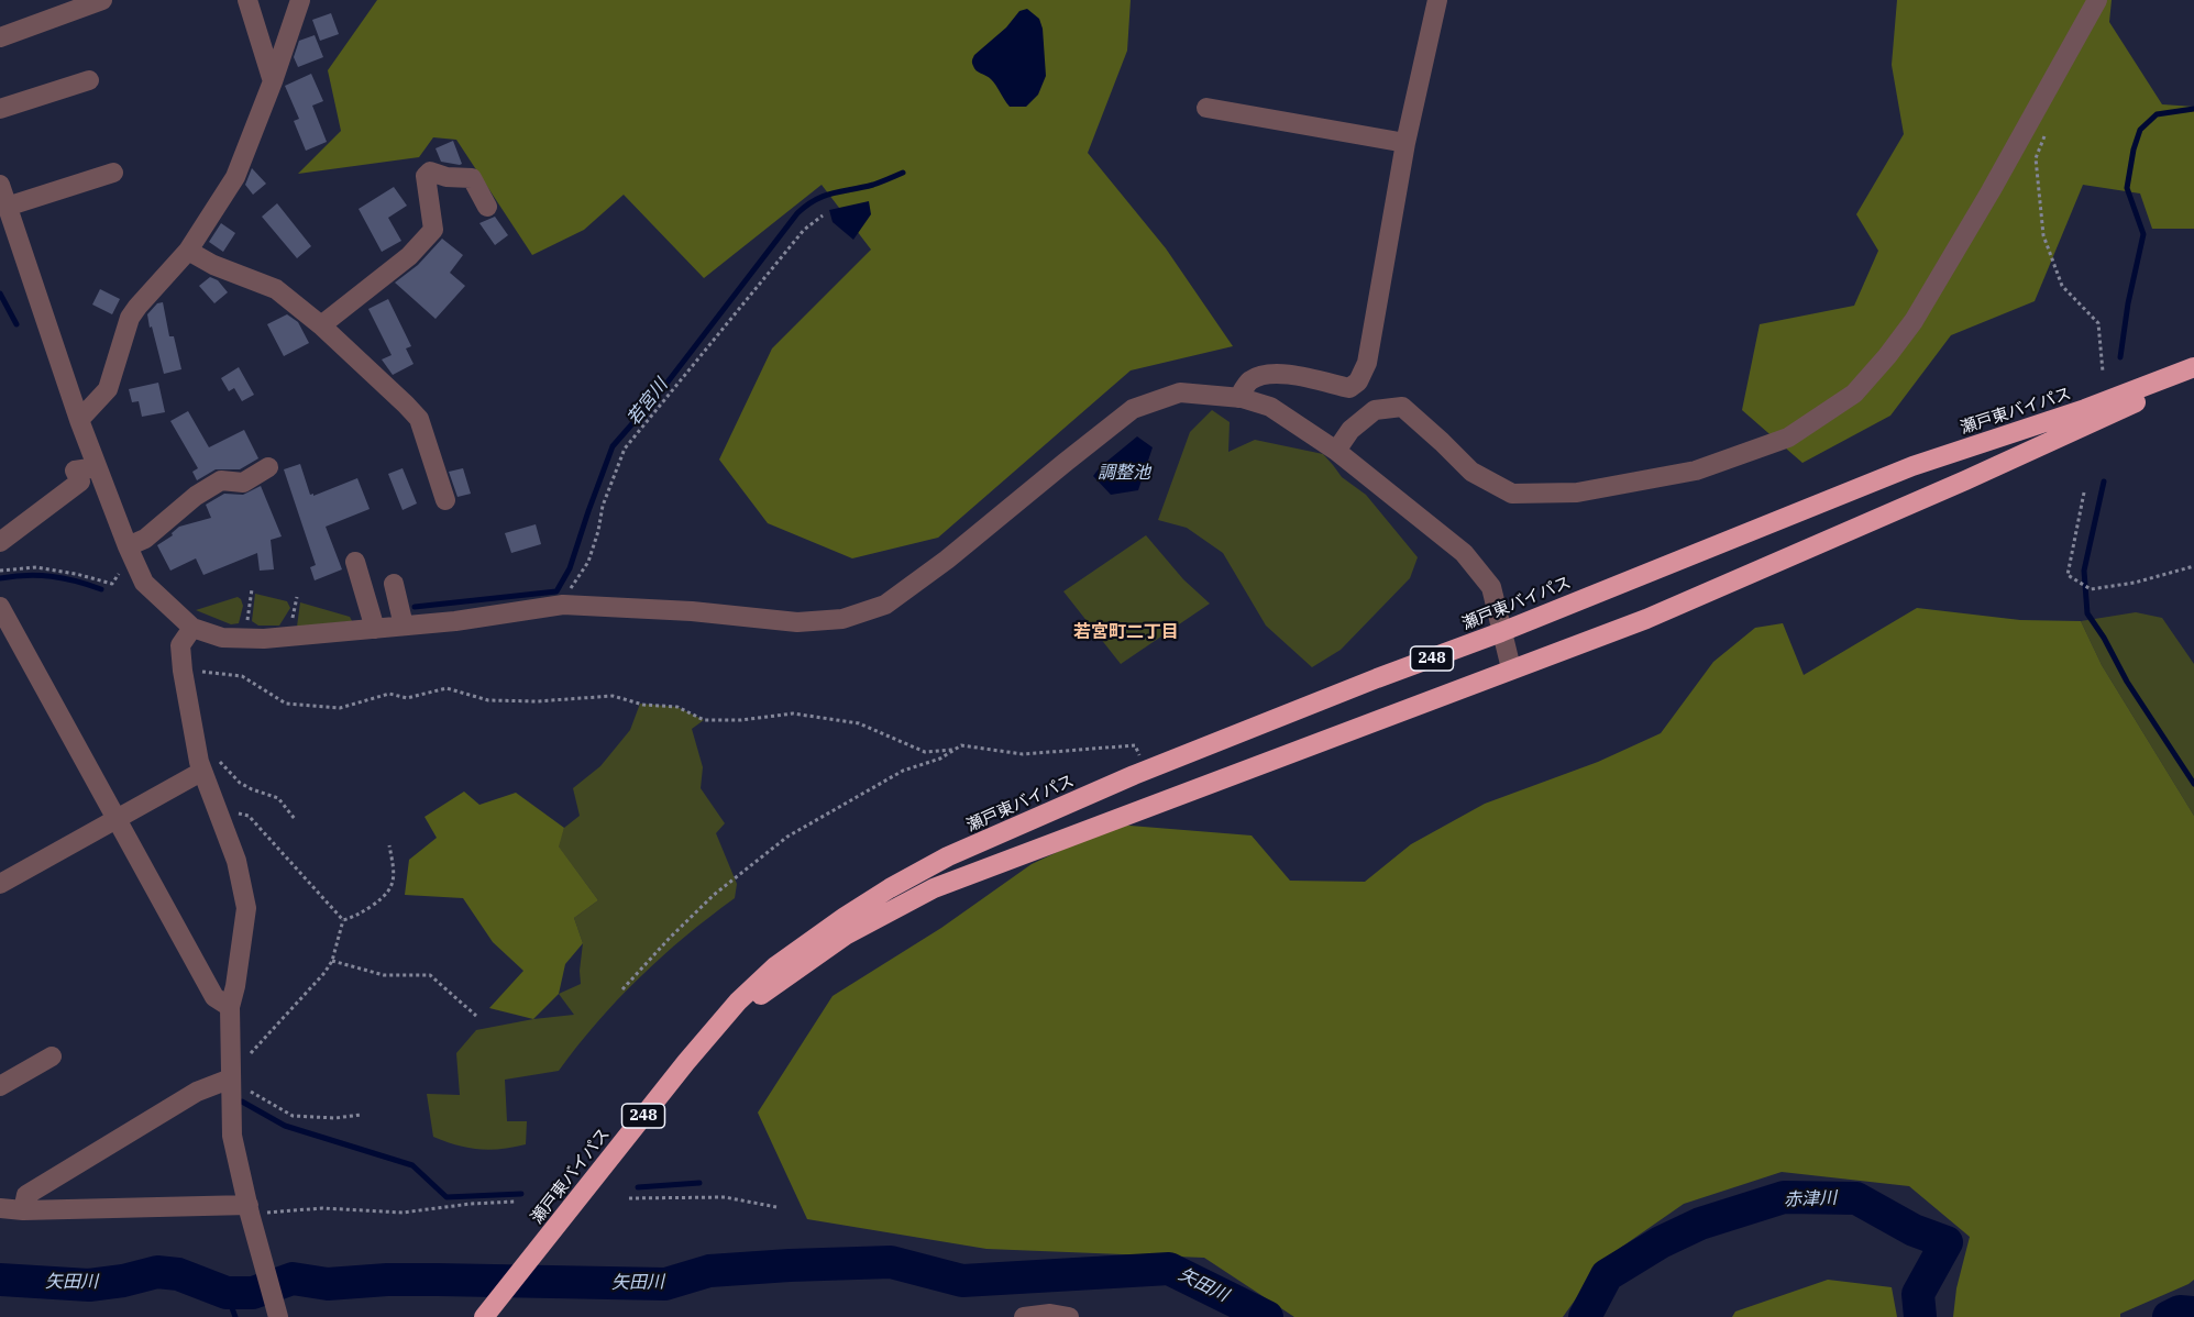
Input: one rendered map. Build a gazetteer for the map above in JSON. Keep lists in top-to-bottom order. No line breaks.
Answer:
{"streets":{"highway":["瀬戸東バイパス","248"]},"districts":["若宮町二丁目"],"water":["若宮川","調整池","赤津川","矢田川"]}
